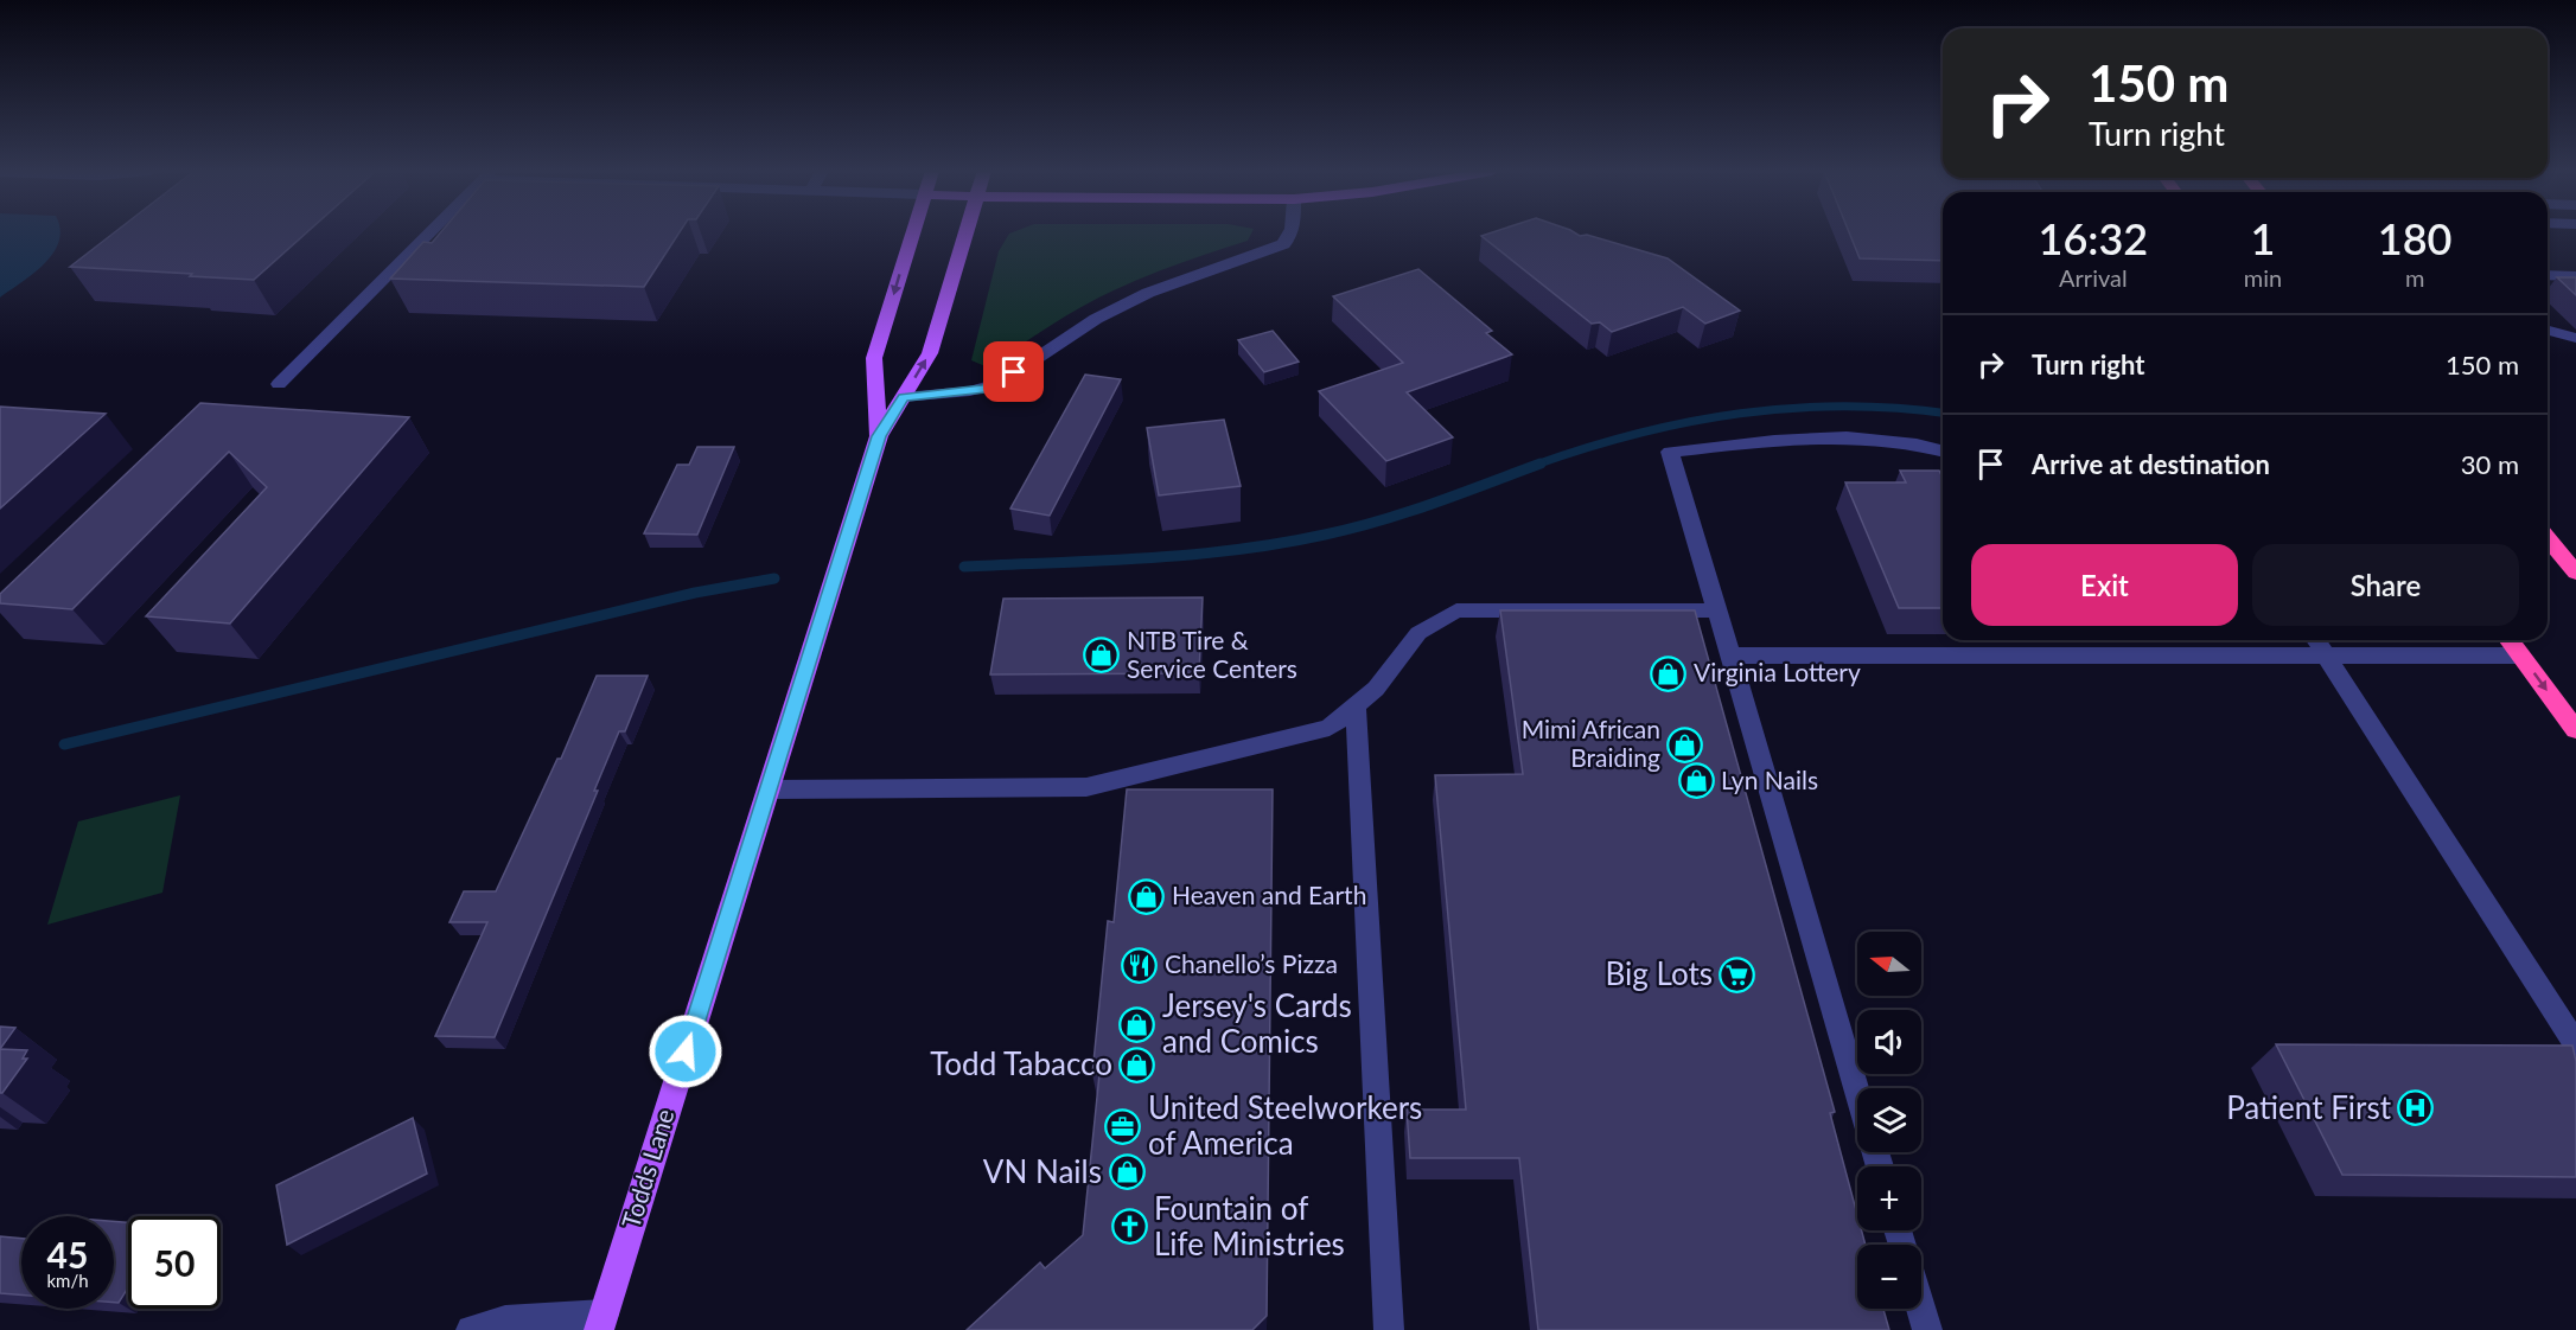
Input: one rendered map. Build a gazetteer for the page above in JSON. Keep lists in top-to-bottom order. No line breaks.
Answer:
{"streets":{"main road":["Todds Lane"]},"places":{"shop":["NTB Tire & Service Centers","Virginia Lottery","Mimi African Braiding","Lyn Nails","Heaven and Earth","Jersey's Cards and Comics","Todd Tabacco","VN Nails"],"restaurant":["Chanello’s Pizza"],"supermarket":["Big Lots"],"hospital":["Patient First"],"office":["United Steelworkers of America"],"church":["Fountain of Life Ministries"]},"north":"left","page":{"turn":["150 m","Turn right"],"eta":["16:32","Arrival","1","min","180","m"],"list":[{"name":"Turn right","value":"150 m"},{"name":"Arrive at destination","value":"30 m"}],"buttons":["Exit","Share"],"map_buttons":["+","−"],"speed":"45 km/h","limit":"50"}}
